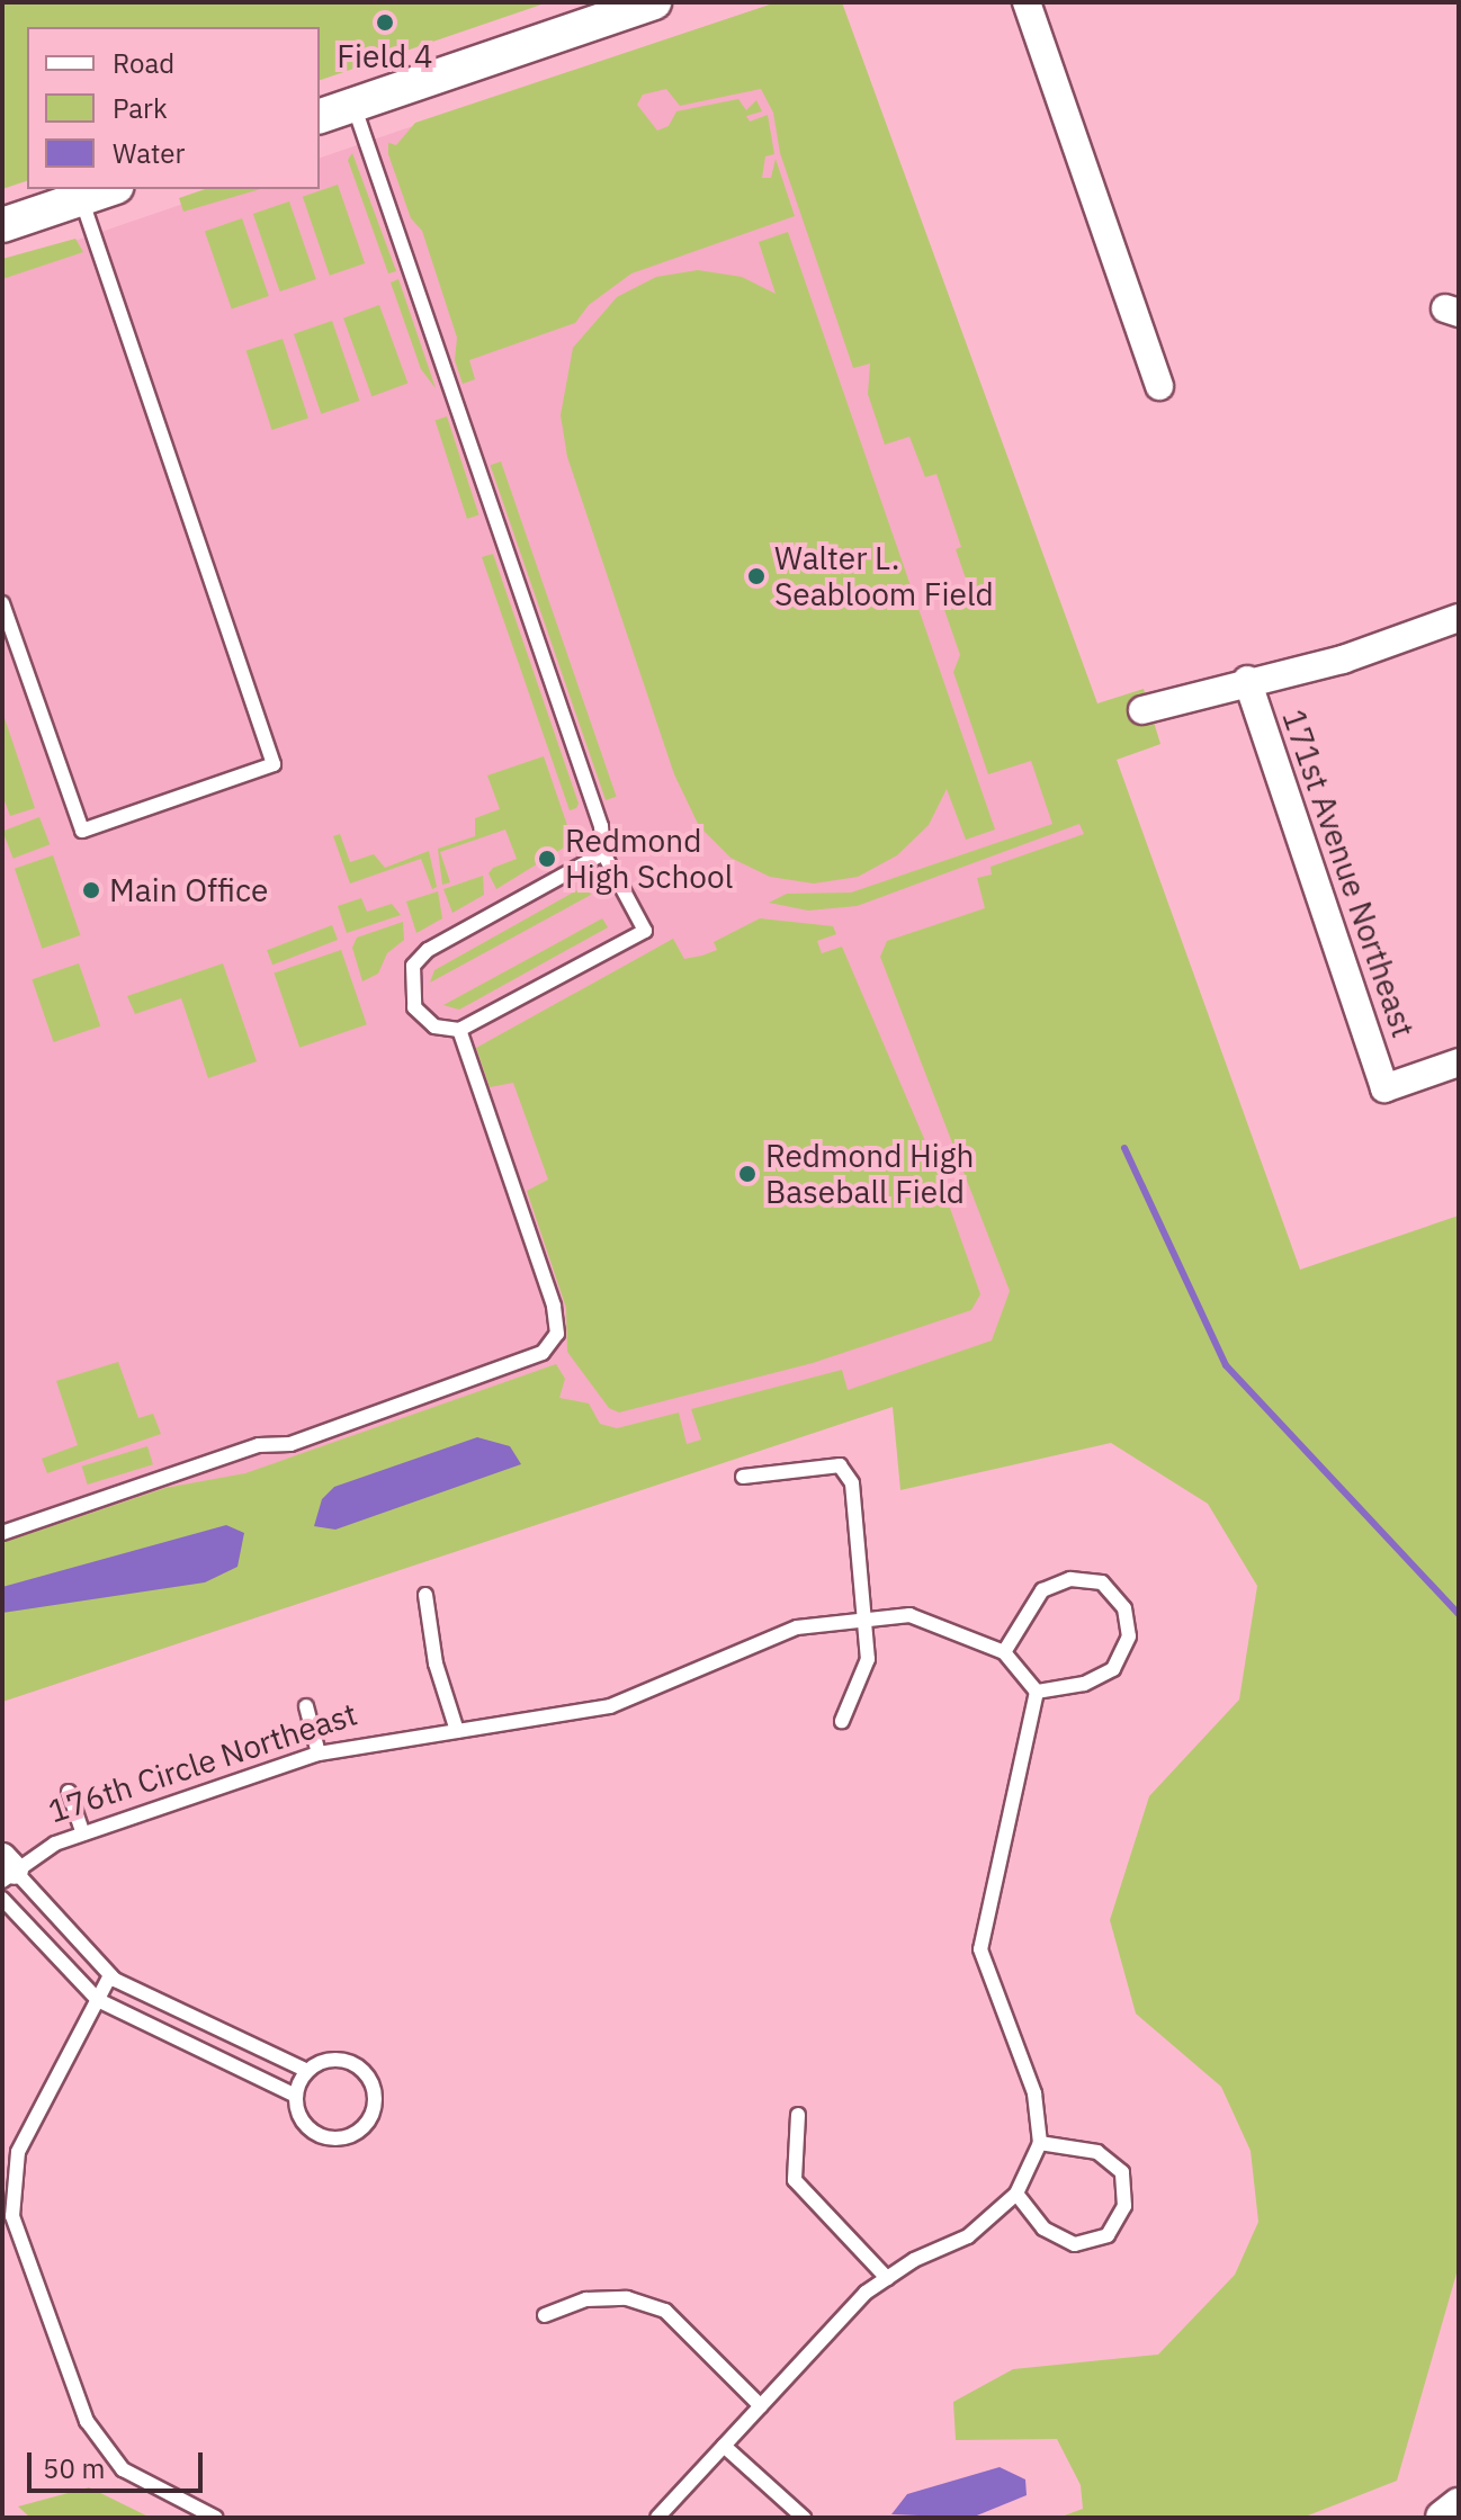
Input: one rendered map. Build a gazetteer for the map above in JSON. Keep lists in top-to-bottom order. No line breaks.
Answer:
{"streets":{"street":["171st Avenue Northeast"],"lane":["176th Circle Northeast"]},"places":["Field 4","Walter L. Seabloom Field","Redmond High School","Main Office","Redmond High Baseball Field"],"legend":["Road","Park","Water"],"scale_bar":"50 m"}
